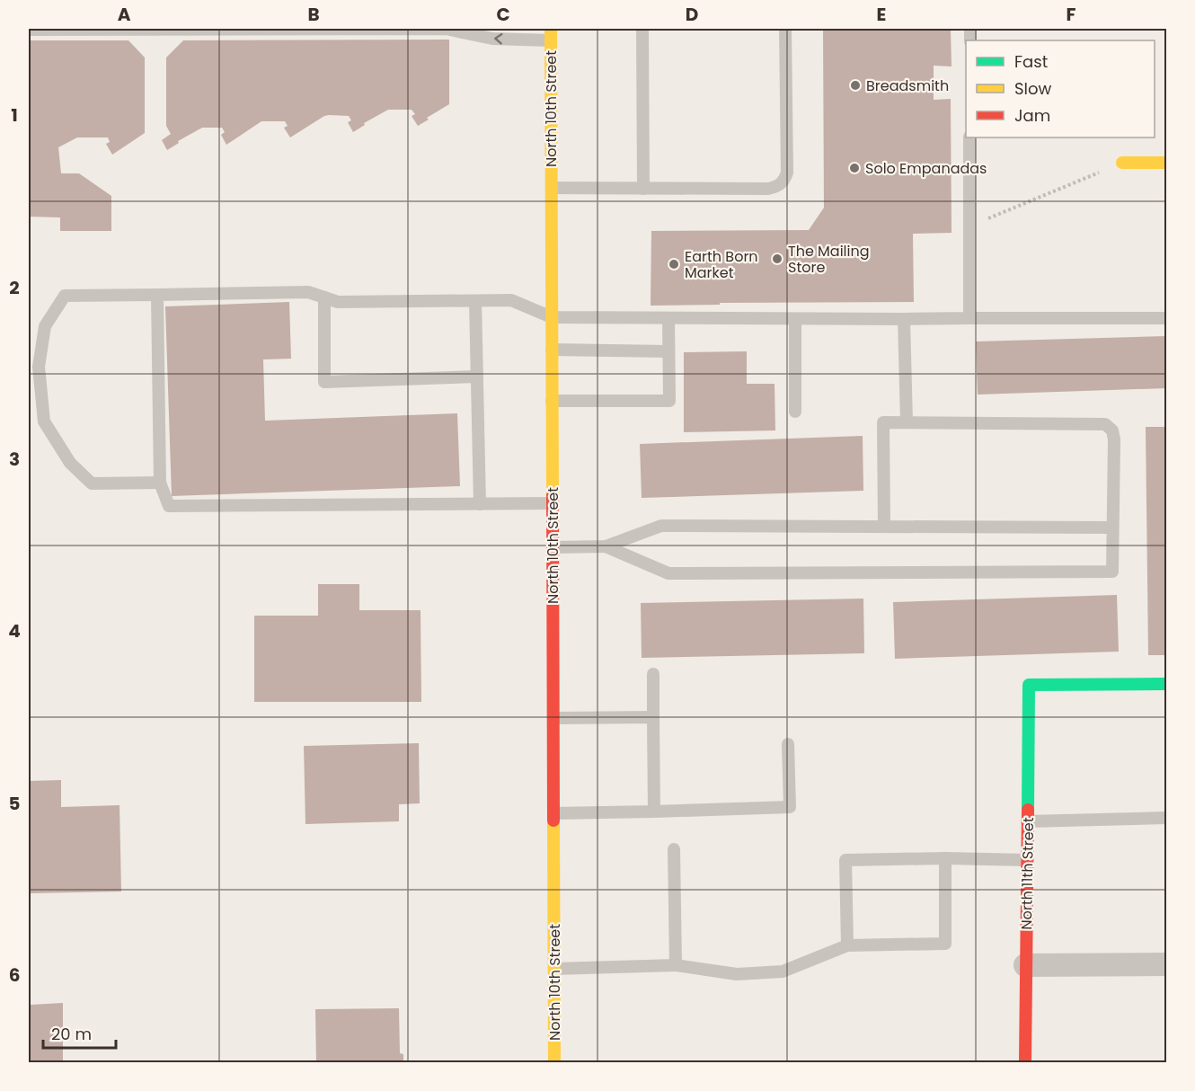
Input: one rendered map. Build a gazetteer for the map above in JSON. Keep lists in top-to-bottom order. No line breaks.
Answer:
{"streets":{"main road":["North 10th Street","North 11th Street"]},"places":["Breadsmith","Solo Empanadas","The Mailing Store","Earth Born Market"],"legend":["Fast","Slow","Jam"],"scale_bar":"20 m","grid":{"columns":["A","B","C","D","E","F"],"rows":["1","2","3","4","5","6"]}}
